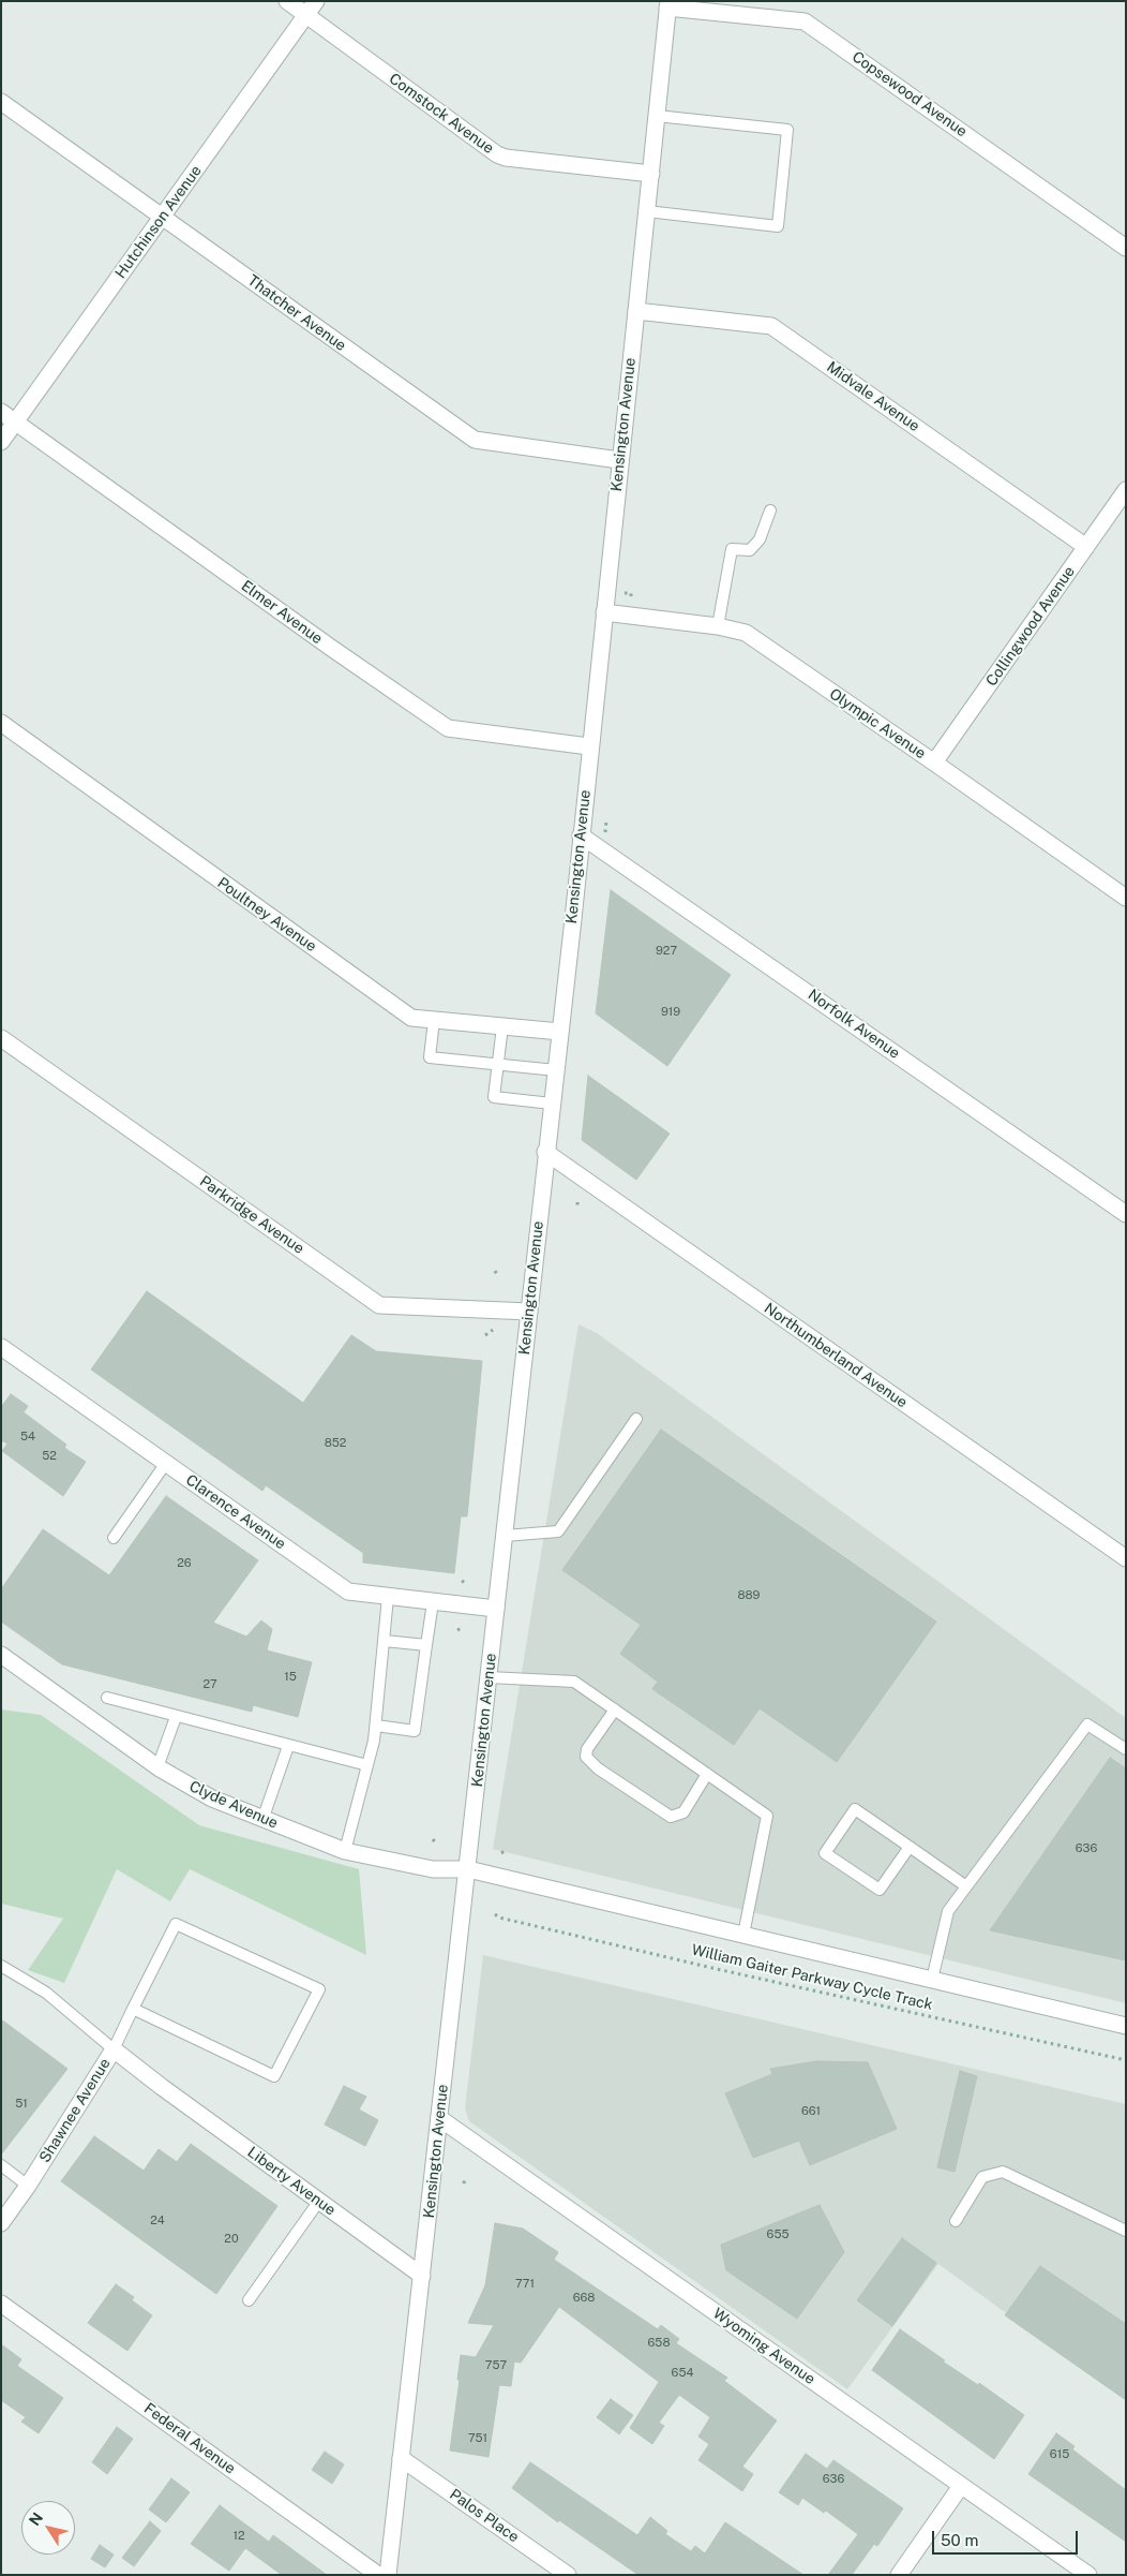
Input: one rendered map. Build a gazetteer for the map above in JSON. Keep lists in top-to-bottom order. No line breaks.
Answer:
{"streets":{"street":["Copsewood Avenue","Comstock Avenue","Hutchinson Avenue","Thatcher Avenue","Midvale Avenue","Kensington Avenue","Elmer Avenue","Collingwood Avenue","Olympic Avenue","Poultney Avenue","Norfolk Avenue","Parkridge Avenue","Northumberland Avenue","Clarence Avenue","Clyde Avenue","Shawnee Avenue","Liberty Avenue","Wyoming Avenue","Federal Avenue","Palos Place"],"path":["William Gaiter Parkway Cycle Track"]},"crossings":[["Copsewood Avenue","Kensington Avenue"],["Comstock Avenue","Hutchinson Avenue"],["Comstock Avenue","Kensington Avenue"],["Hutchinson Avenue","Thatcher Avenue"],["Hutchinson Avenue","Elmer Avenue"],["Thatcher Avenue","Kensington Avenue"],["Midvale Avenue","Kensington Avenue"],["Midvale Avenue","Collingwood Avenue"],["Kensington Avenue","Elmer Avenue"],["Kensington Avenue","Olympic Avenue"],["Kensington Avenue","Poultney Avenue"],["Kensington Avenue","Norfolk Avenue"],["Kensington Avenue","Parkridge Avenue"],["Kensington Avenue","Northumberland Avenue"],["Kensington Avenue","Clarence Avenue"],["Kensington Avenue","Clyde Avenue"],["Kensington Avenue","Liberty Avenue"],["Kensington Avenue","Wyoming Avenue"],["Kensington Avenue","Palos Place"],["Collingwood Avenue","Olympic Avenue"],["Shawnee Avenue","Liberty Avenue"]],"house_numbers":["927","919","54","852","52","26","889","15","27","636","51","661","24","655","20","771","668","658","757","654","751","615","636","12"],"scale_bar":"50 m","north":"top left"}
